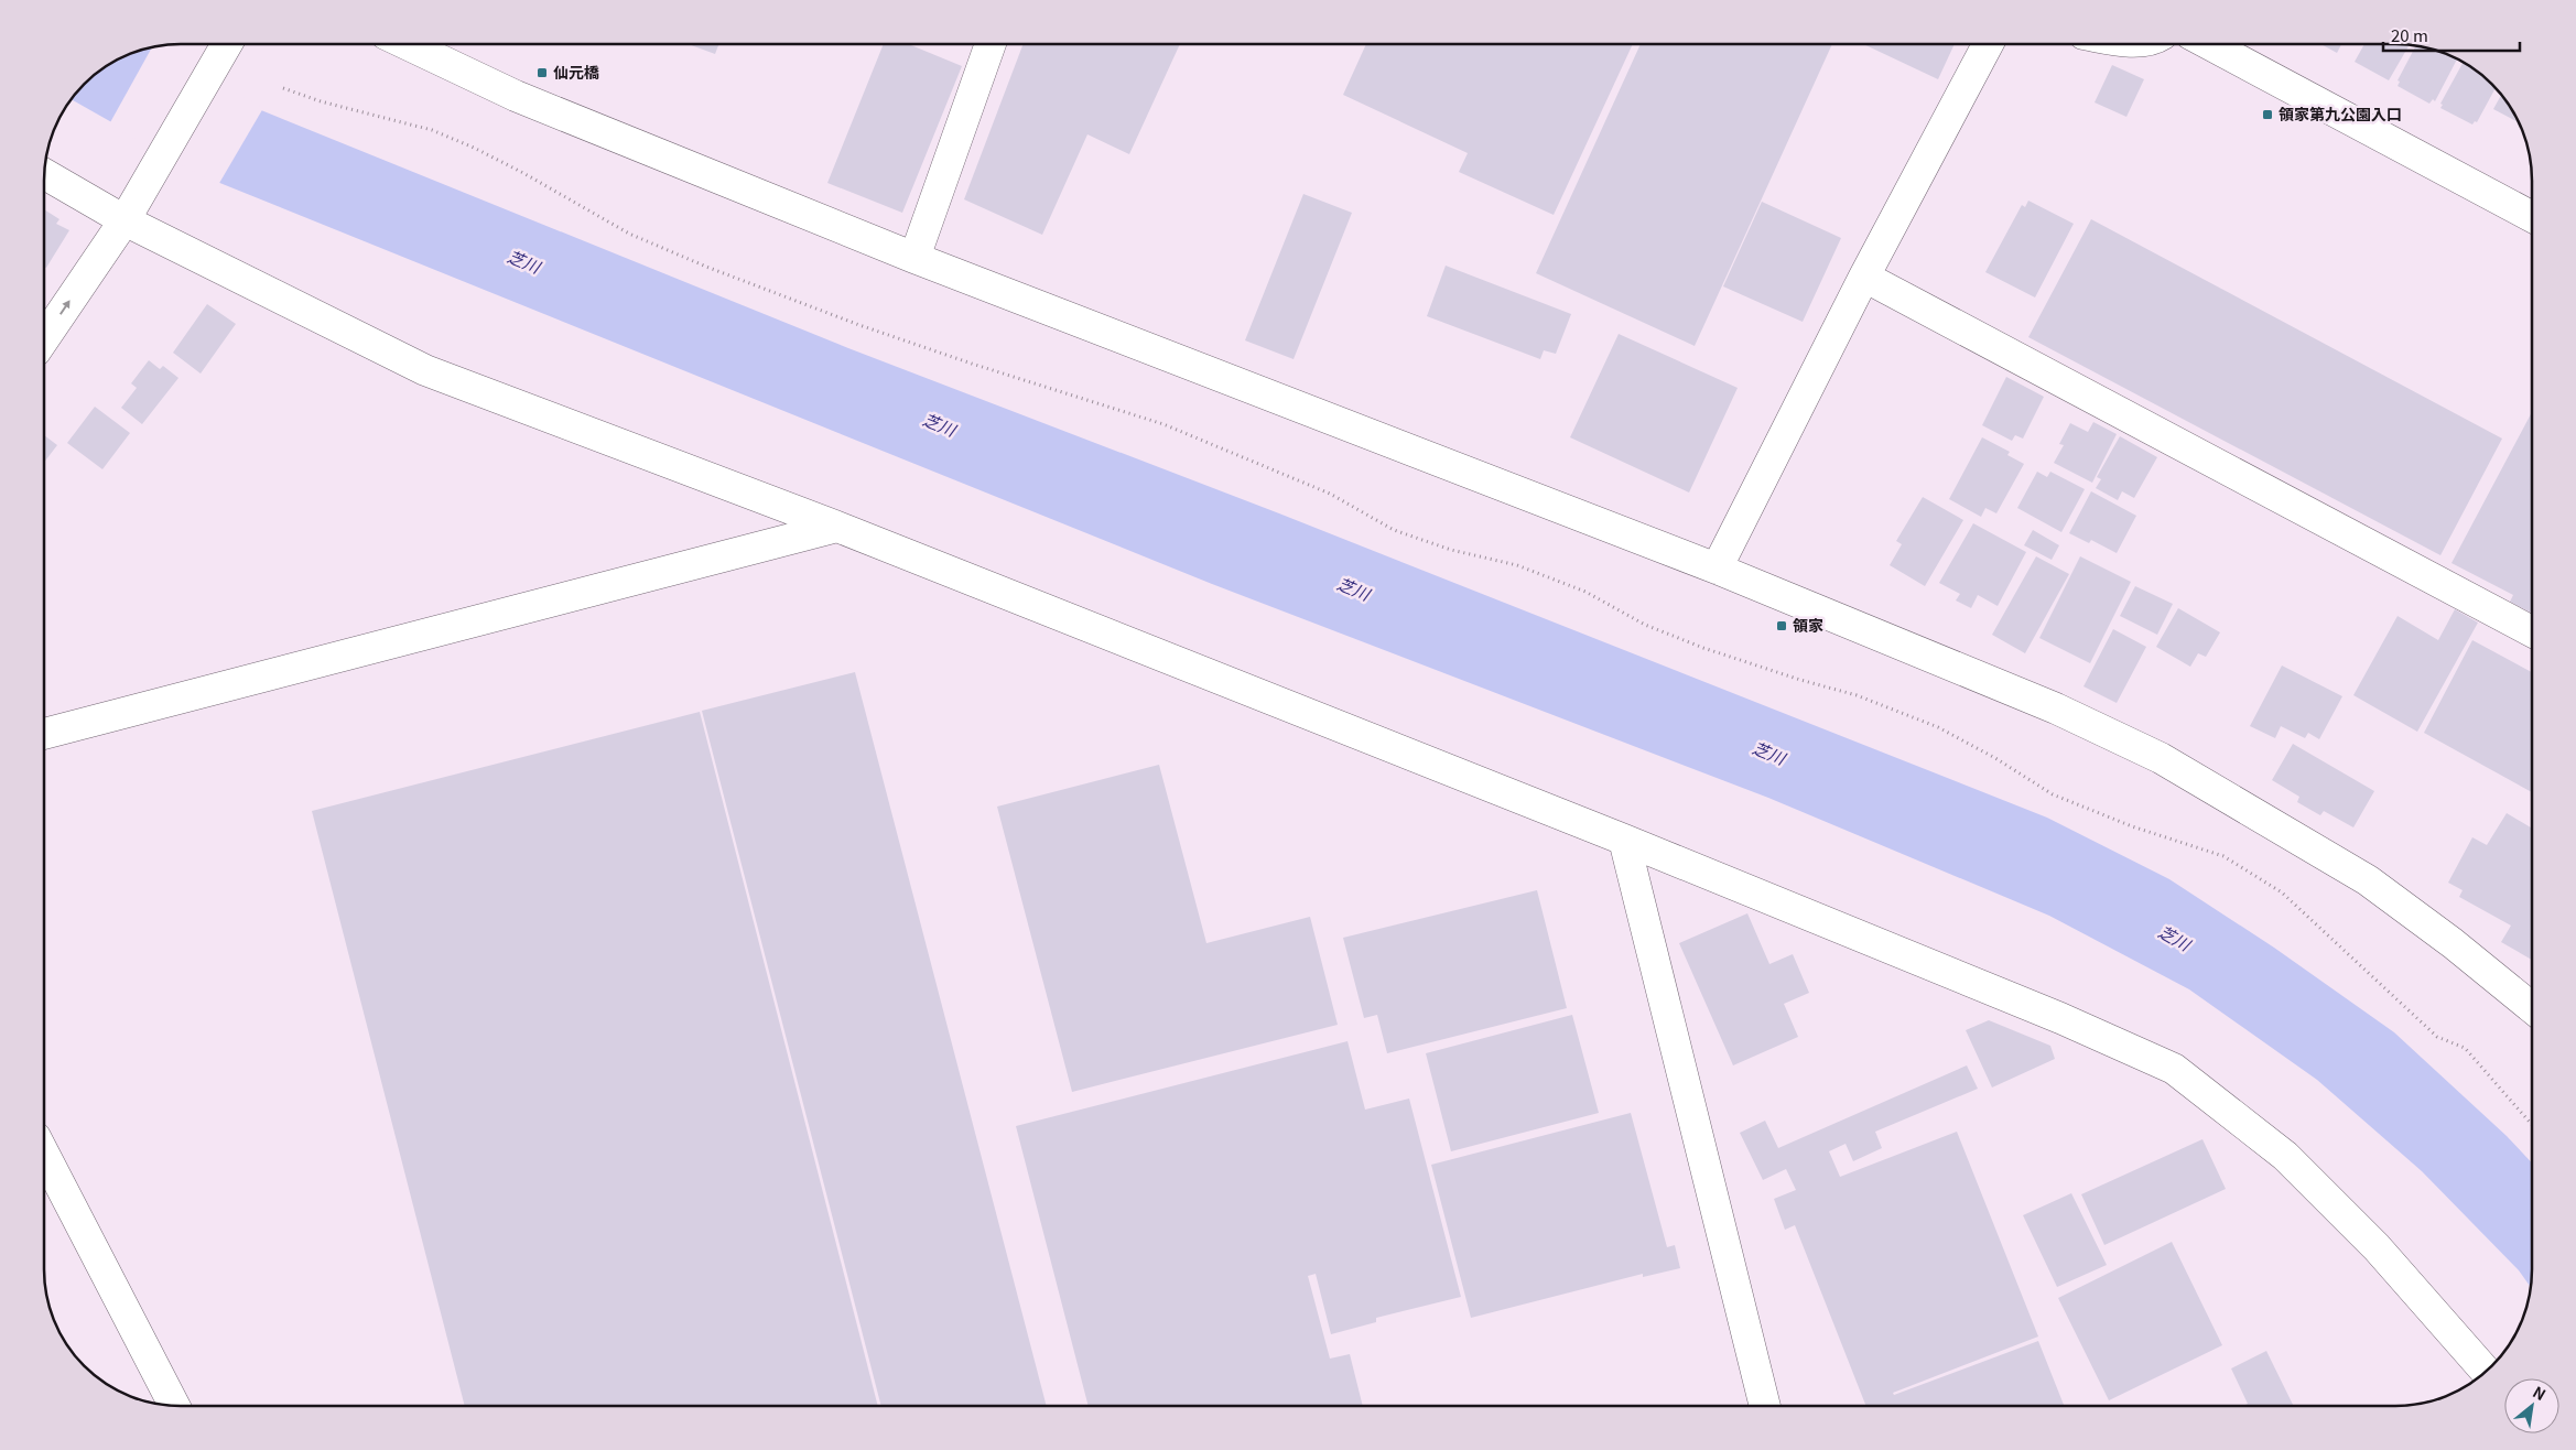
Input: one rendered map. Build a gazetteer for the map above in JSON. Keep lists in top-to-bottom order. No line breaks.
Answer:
{"water":["芝川"],"places":{"transit":["仙元橋","領家第九公園入口","領家"]},"scale_bar":"20 m","north":"top right"}
